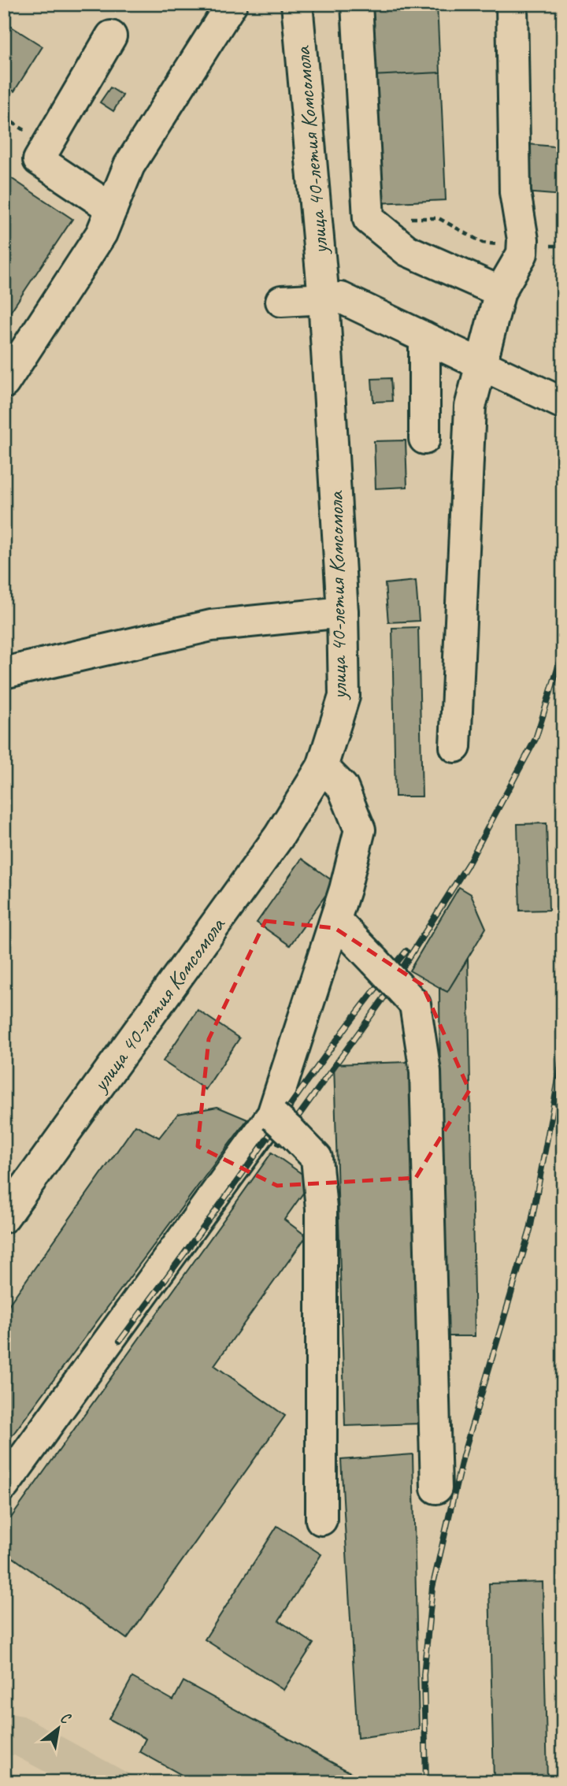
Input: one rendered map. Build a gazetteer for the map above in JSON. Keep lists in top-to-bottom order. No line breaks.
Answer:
{"streets":{"main road":["улица 40-летия Комсомола"]},"north":"top right"}
